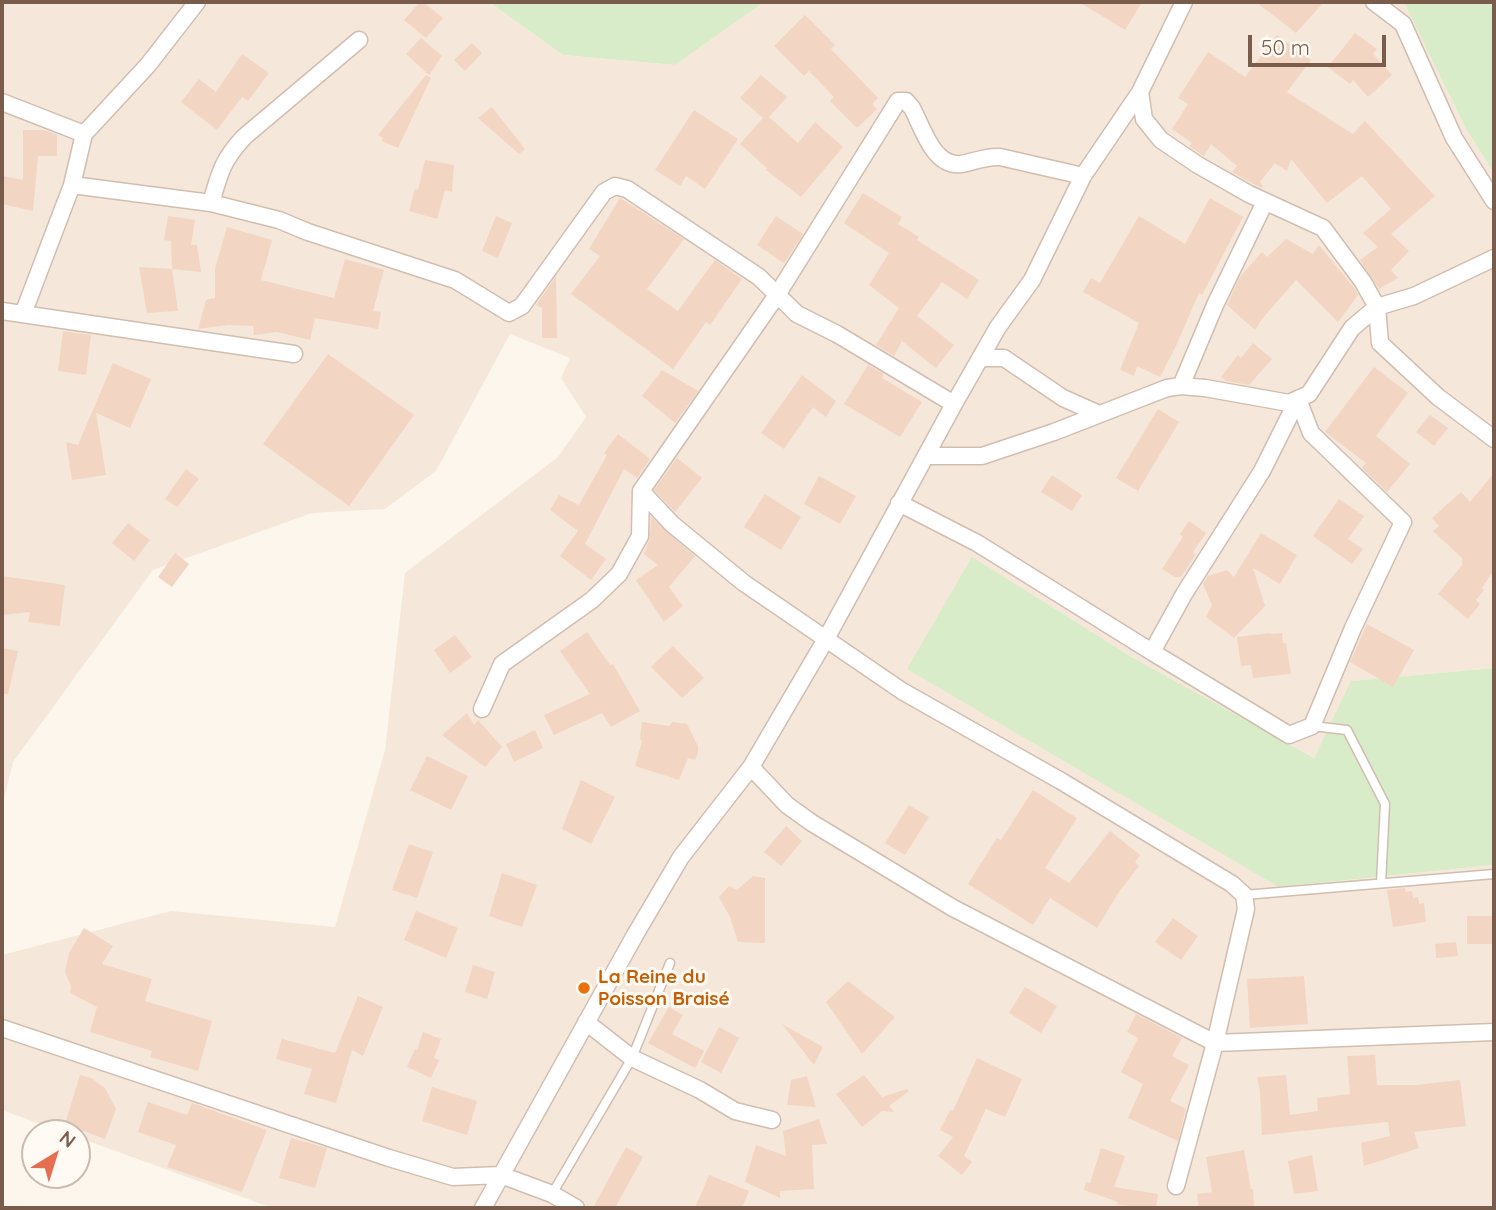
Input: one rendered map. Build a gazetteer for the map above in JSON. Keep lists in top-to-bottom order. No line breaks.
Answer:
{"places":["La Reine du Poisson Braisé"],"scale_bar":"50 m","north":"top right"}
